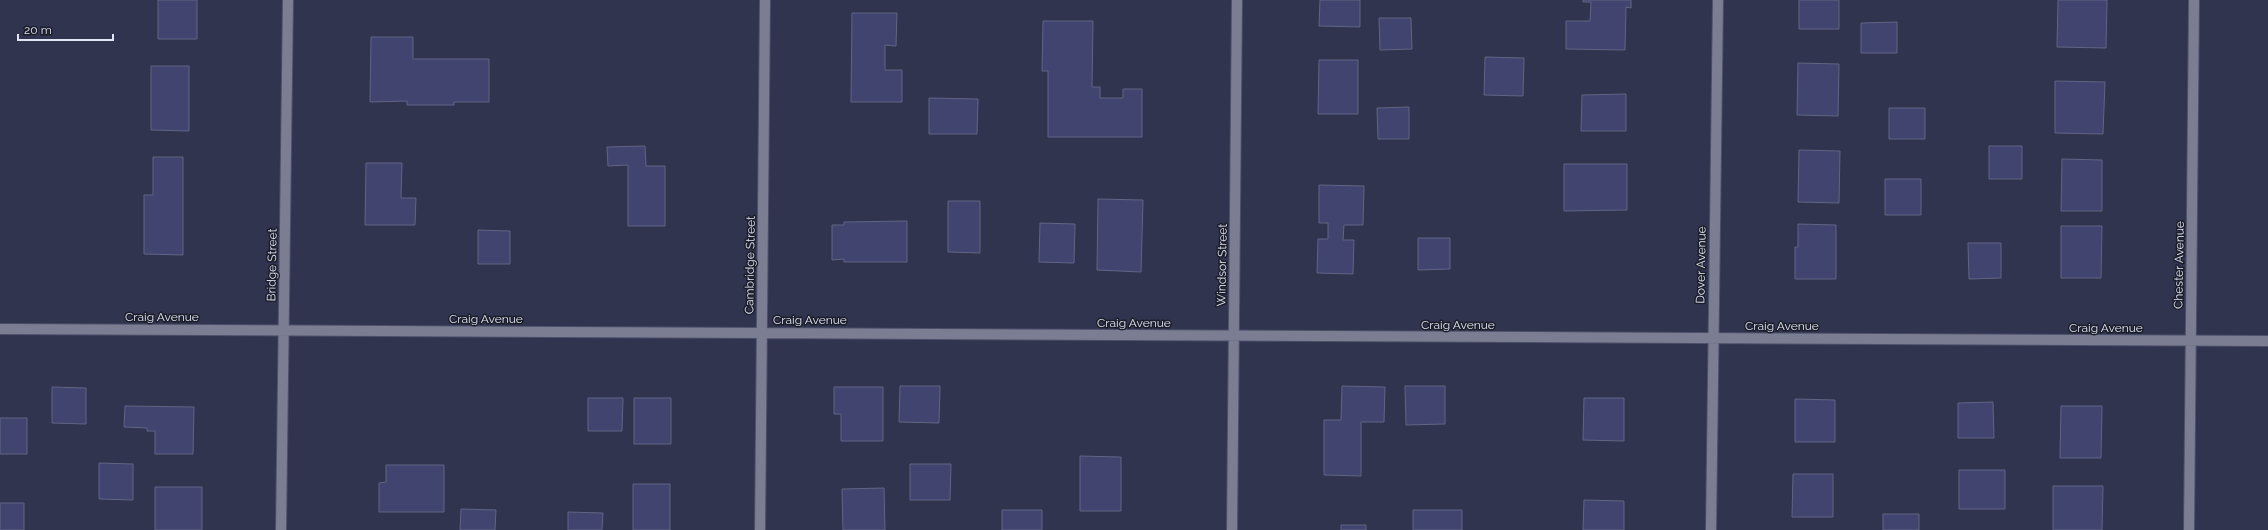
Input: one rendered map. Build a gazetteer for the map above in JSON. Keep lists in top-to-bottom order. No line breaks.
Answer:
{"streets":{"street":["Bridge Street","Cambridge Street","Windsor Street","Dover Avenue","Chester Avenue","Craig Avenue"]},"crossings":[["Bridge Street","Craig Avenue"],["Cambridge Street","Craig Avenue"],["Windsor Street","Craig Avenue"],["Dover Avenue","Craig Avenue"],["Chester Avenue","Craig Avenue"]],"scale_bar":"20 m"}
